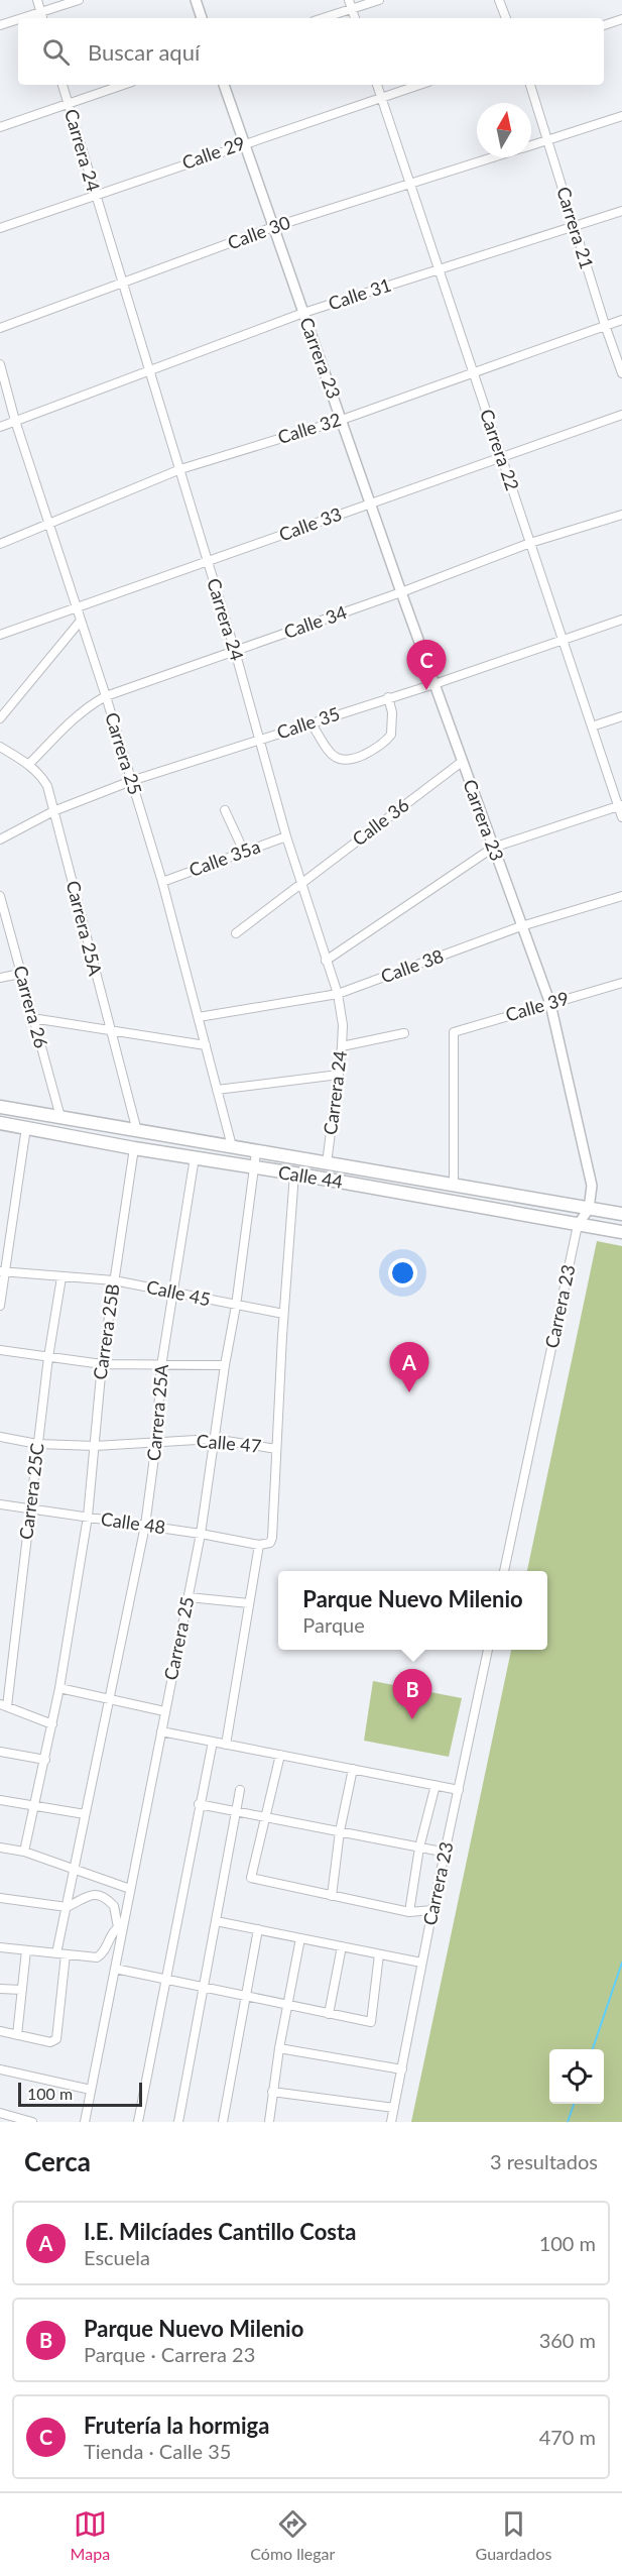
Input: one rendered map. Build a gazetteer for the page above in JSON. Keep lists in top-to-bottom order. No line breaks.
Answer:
{"streets":{"main road":["Calle 44"],"street":["Carrera 24","Calle 29","Carrera 21","Calle 30","Calle 31","Carrera 23","Calle 32","Carrera 22","Calle 33","Calle 34","Calle 35","Carrera 25","Calle 36","Calle 35a","Carrera 25A","Calle 38","Carrera 26","Calle 39","Calle 45","Carrera 25B","Calle 47","Carrera 25C","Calle 48"]},"crossings":[["Carrera 24","Calle 29"],["Carrera 24","Calle 30"],["Carrera 24","Calle 31"],["Carrera 24","Calle 32"],["Carrera 24","Calle 33"],["Carrera 24","Calle 34"],["Carrera 24","Calle 35"],["Carrera 24","Calle 36"],["Carrera 24","Calle 35a"],["Carrera 24","Calle 38"],["Carrera 24","Calle 44"],["Calle 29","Carrera 23"],["Calle 29","Carrera 22"],["Carrera 21","Calle 30"],["Carrera 21","Calle 31"],["Carrera 21","Calle 32"],["Calle 30","Carrera 23"],["Calle 30","Carrera 22"],["Calle 31","Carrera 23"],["Calle 31","Carrera 22"],["Calle 31","Carrera 25"],["Carrera 23","Calle 32"],["Carrera 23","Calle 33"],["Carrera 23","Calle 34"],["Carrera 23","Calle 35"],["Carrera 23","Calle 36"],["Carrera 23","Calle 38"],["Carrera 23","Calle 39"],["Carrera 23","Calle 44"],["Calle 32","Carrera 22"],["Calle 32","Carrera 25"],["Carrera 22","Calle 33"],["Carrera 22","Calle 34"],["Carrera 22","Calle 35"],["Calle 33","Carrera 25"],["Calle 34","Carrera 25"],["Calle 34","Carrera 25A"],["Calle 35","Carrera 25"],["Calle 35","Carrera 25A"],["Carrera 25","Calle 35a"],["Carrera 25","Carrera 25A"],["Carrera 25","Calle 38"],["Carrera 25","Calle 44"],["Carrera 25","Calle 45"],["Carrera 25","Calle 47"],["Carrera 25","Calle 48"],["Carrera 25A","Calle 44"],["Carrera 25A","Calle 45"],["Carrera 25A","Calle 47"],["Carrera 25A","Calle 48"],["Carrera 26","Calle 44"],["Calle 39","Calle 44"],["Calle 44","Carrera 25B"],["Calle 45","Carrera 25B"],["Calle 45","Carrera 25C"],["Carrera 25B","Calle 47"],["Carrera 25B","Calle 48"],["Calle 47","Carrera 25C"],["Carrera 25C","Calle 48"]],"scale_bar":"100 m","north":"top","page":{"search":"Buscar aquí","pins":["C","A","B"],"popup":["Parque Nuevo Milenio","Parque"],"scale":"100 m","heading":["Cerca","3 resultados"],"list":[{"mark":"A","name":"I.E. Milcíades Cantillo Costa","note":"Escuela","value":"100 m"},{"mark":"B","name":"Parque Nuevo Milenio","note":"Parque · Carrera 23","value":"360 m"},{"mark":"C","name":"Frutería la hormiga","note":"Tienda · Calle 35","value":"470 m"}],"nav":["Mapa","Cómo llegar","Guardados"]}}
